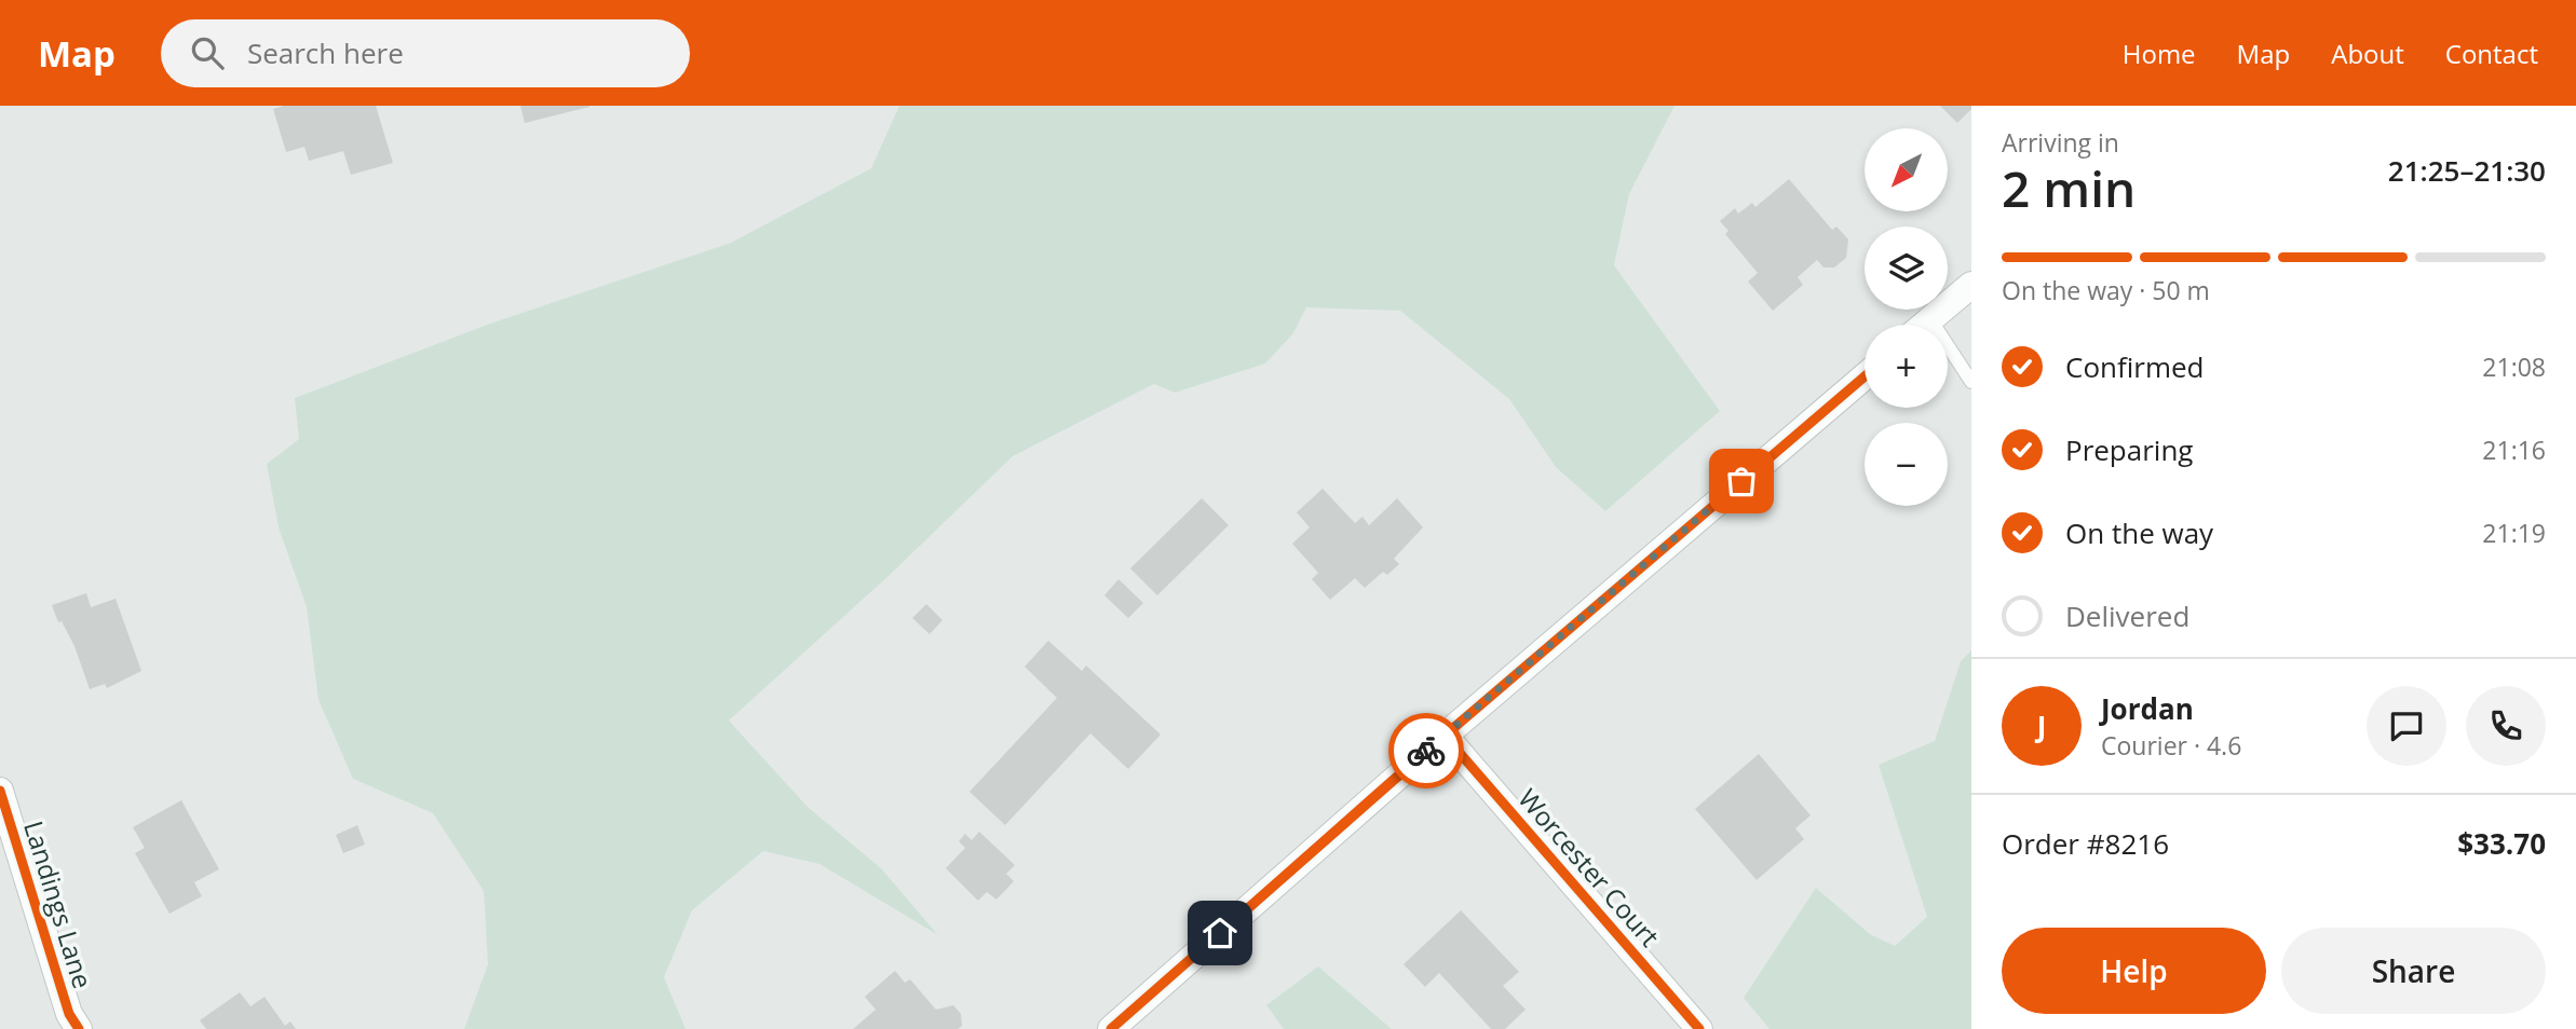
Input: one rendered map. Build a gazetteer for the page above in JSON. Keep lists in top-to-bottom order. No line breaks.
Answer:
{"streets":{"street":["Worcester Court","Landings Lane"]},"north":"bottom left","page":{"header":"Map","search":"Search here","nav":["Home","Map","About","Contact"],"heading":["2 min","Arriving in","21:25–21:30"],"panel":["Jordan","Courier · 4.6","Order #8216","$33.70"],"map_buttons":["+","−"],"bar":"On the way · 50 m","list":[["Confirmed","21:08"],["Preparing","21:16"],["On the way","21:19"],"Delivered"],"round":"J","buttons":["Help","Share"]}}
